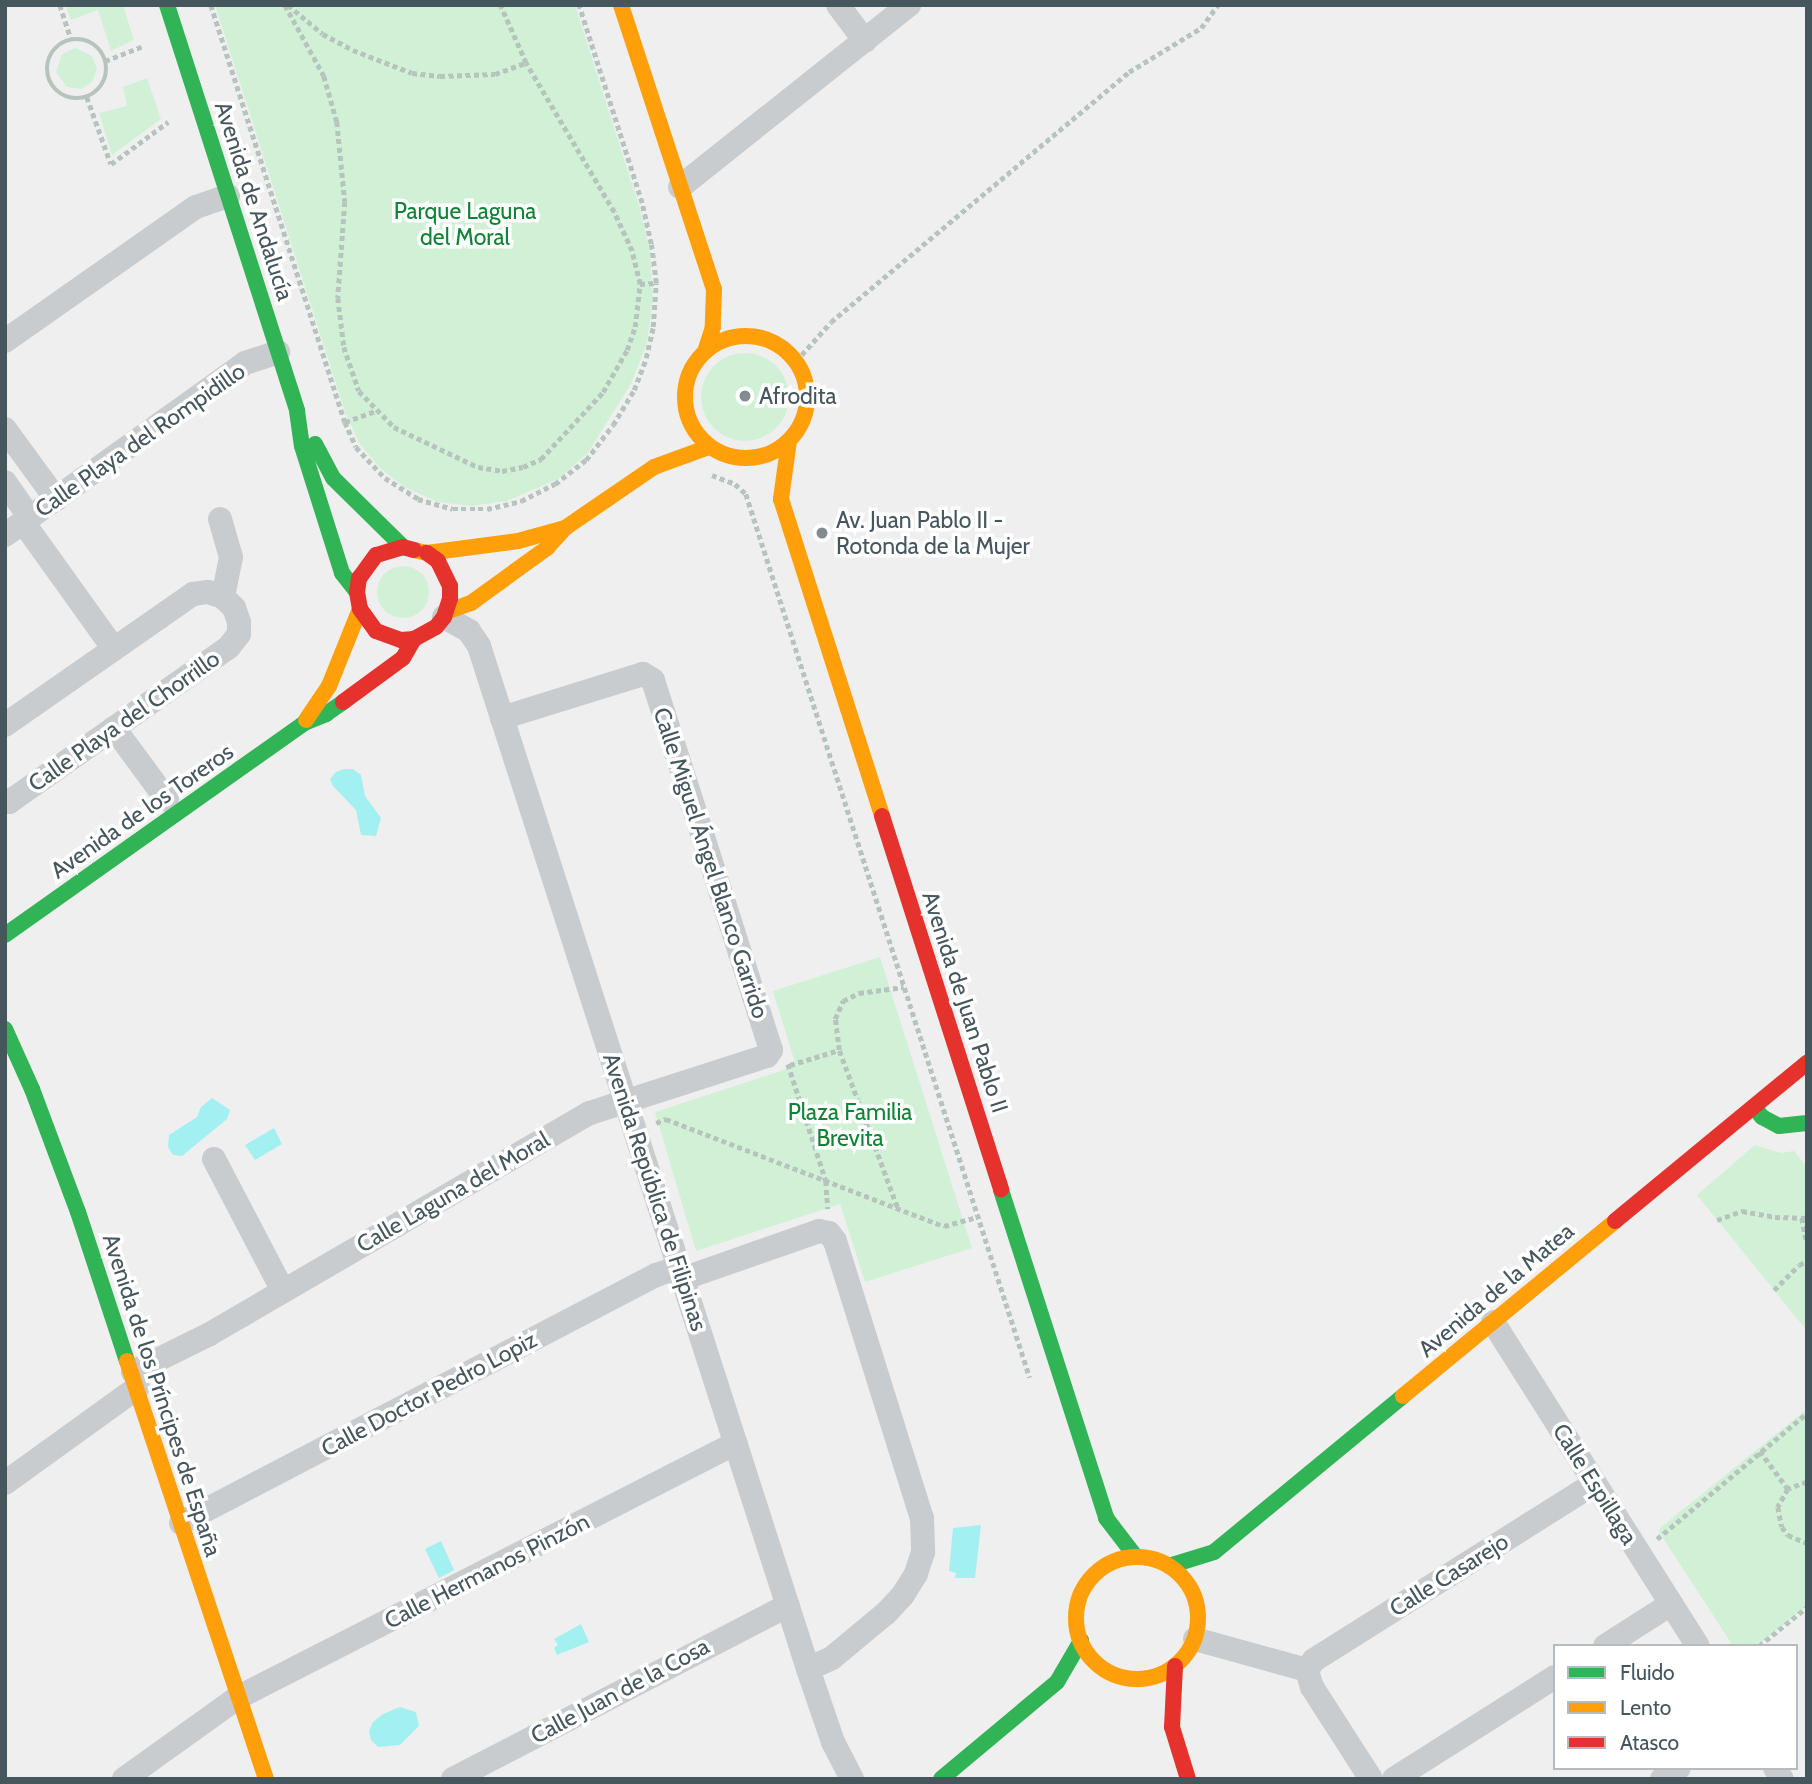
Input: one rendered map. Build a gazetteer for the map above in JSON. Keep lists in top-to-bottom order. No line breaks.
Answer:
{"streets":{"street":["Avenida de Andalucía","Calle Playa del Rompidillo","Calle Playa del Chorrillo","Avenida de los Toreros","Calle Miguel Ángel Blanco Garrido","Avenida de Juan Pablo II","Calle Laguna del Moral","Avenida República de Filipinas","Avenida de la Matea","Calle Doctor Pedro Lopiz","Avenida de los Príncipes de España","Calle Espillaga","Calle Hermanos Pinzón","Calle Casarejo","Calle Juan de la Cosa"]},"crossings":[["Avenida de Andalucía","Calle Playa del Rompidillo"],["Avenida de Andalucía","Avenida de los Toreros"],["Avenida de Andalucía","Avenida República de Filipinas"],["Avenida de los Toreros","Avenida República de Filipinas"],["Calle Miguel Ángel Blanco Garrido","Calle Laguna del Moral"],["Calle Miguel Ángel Blanco Garrido","Avenida República de Filipinas"],["Avenida de Juan Pablo II","Avenida de la Matea"],["Calle Laguna del Moral","Avenida República de Filipinas"],["Calle Laguna del Moral","Avenida de los Príncipes de España"],["Avenida República de Filipinas","Calle Doctor Pedro Lopiz"],["Avenida República de Filipinas","Calle Hermanos Pinzón"],["Avenida República de Filipinas","Calle Juan de la Cosa"],["Avenida de la Matea","Calle Espillaga"],["Calle Doctor Pedro Lopiz","Avenida de los Príncipes de España"],["Avenida de los Príncipes de España","Calle Hermanos Pinzón"],["Calle Espillaga","Calle Casarejo"]],"parks":["Parque Laguna del Moral","Plaza Familia Brevita"],"places":["Afrodita","Av. Juan Pablo II - Rotonda de la Mujer"],"legend":["Fluido","Lento","Atasco"]}
